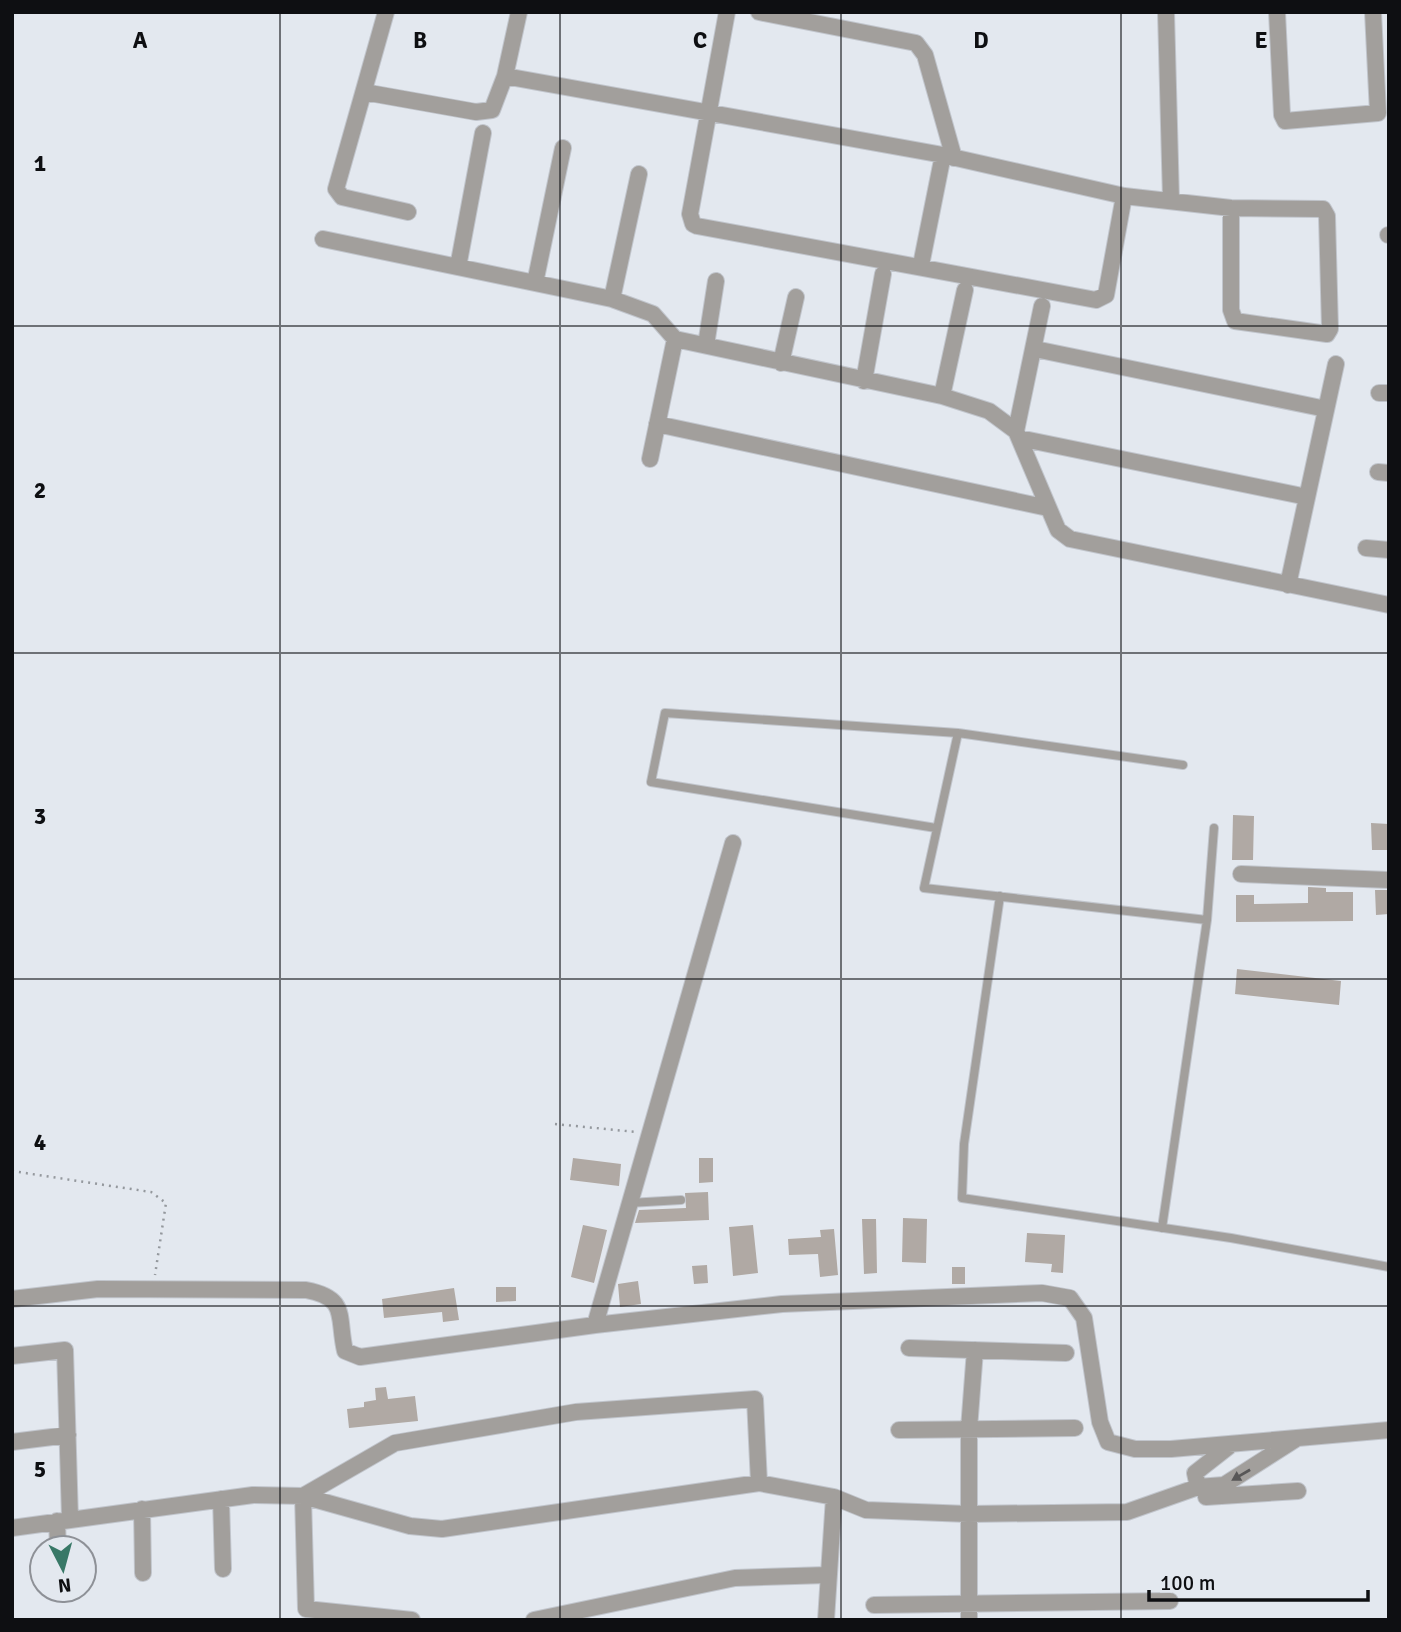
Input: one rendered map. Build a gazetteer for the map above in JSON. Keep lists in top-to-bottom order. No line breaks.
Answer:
{"scale_bar":"100 m","north":"bottom","grid":{"columns":["A","B","C","D","E"],"rows":["1","2","3","4","5"]}}
